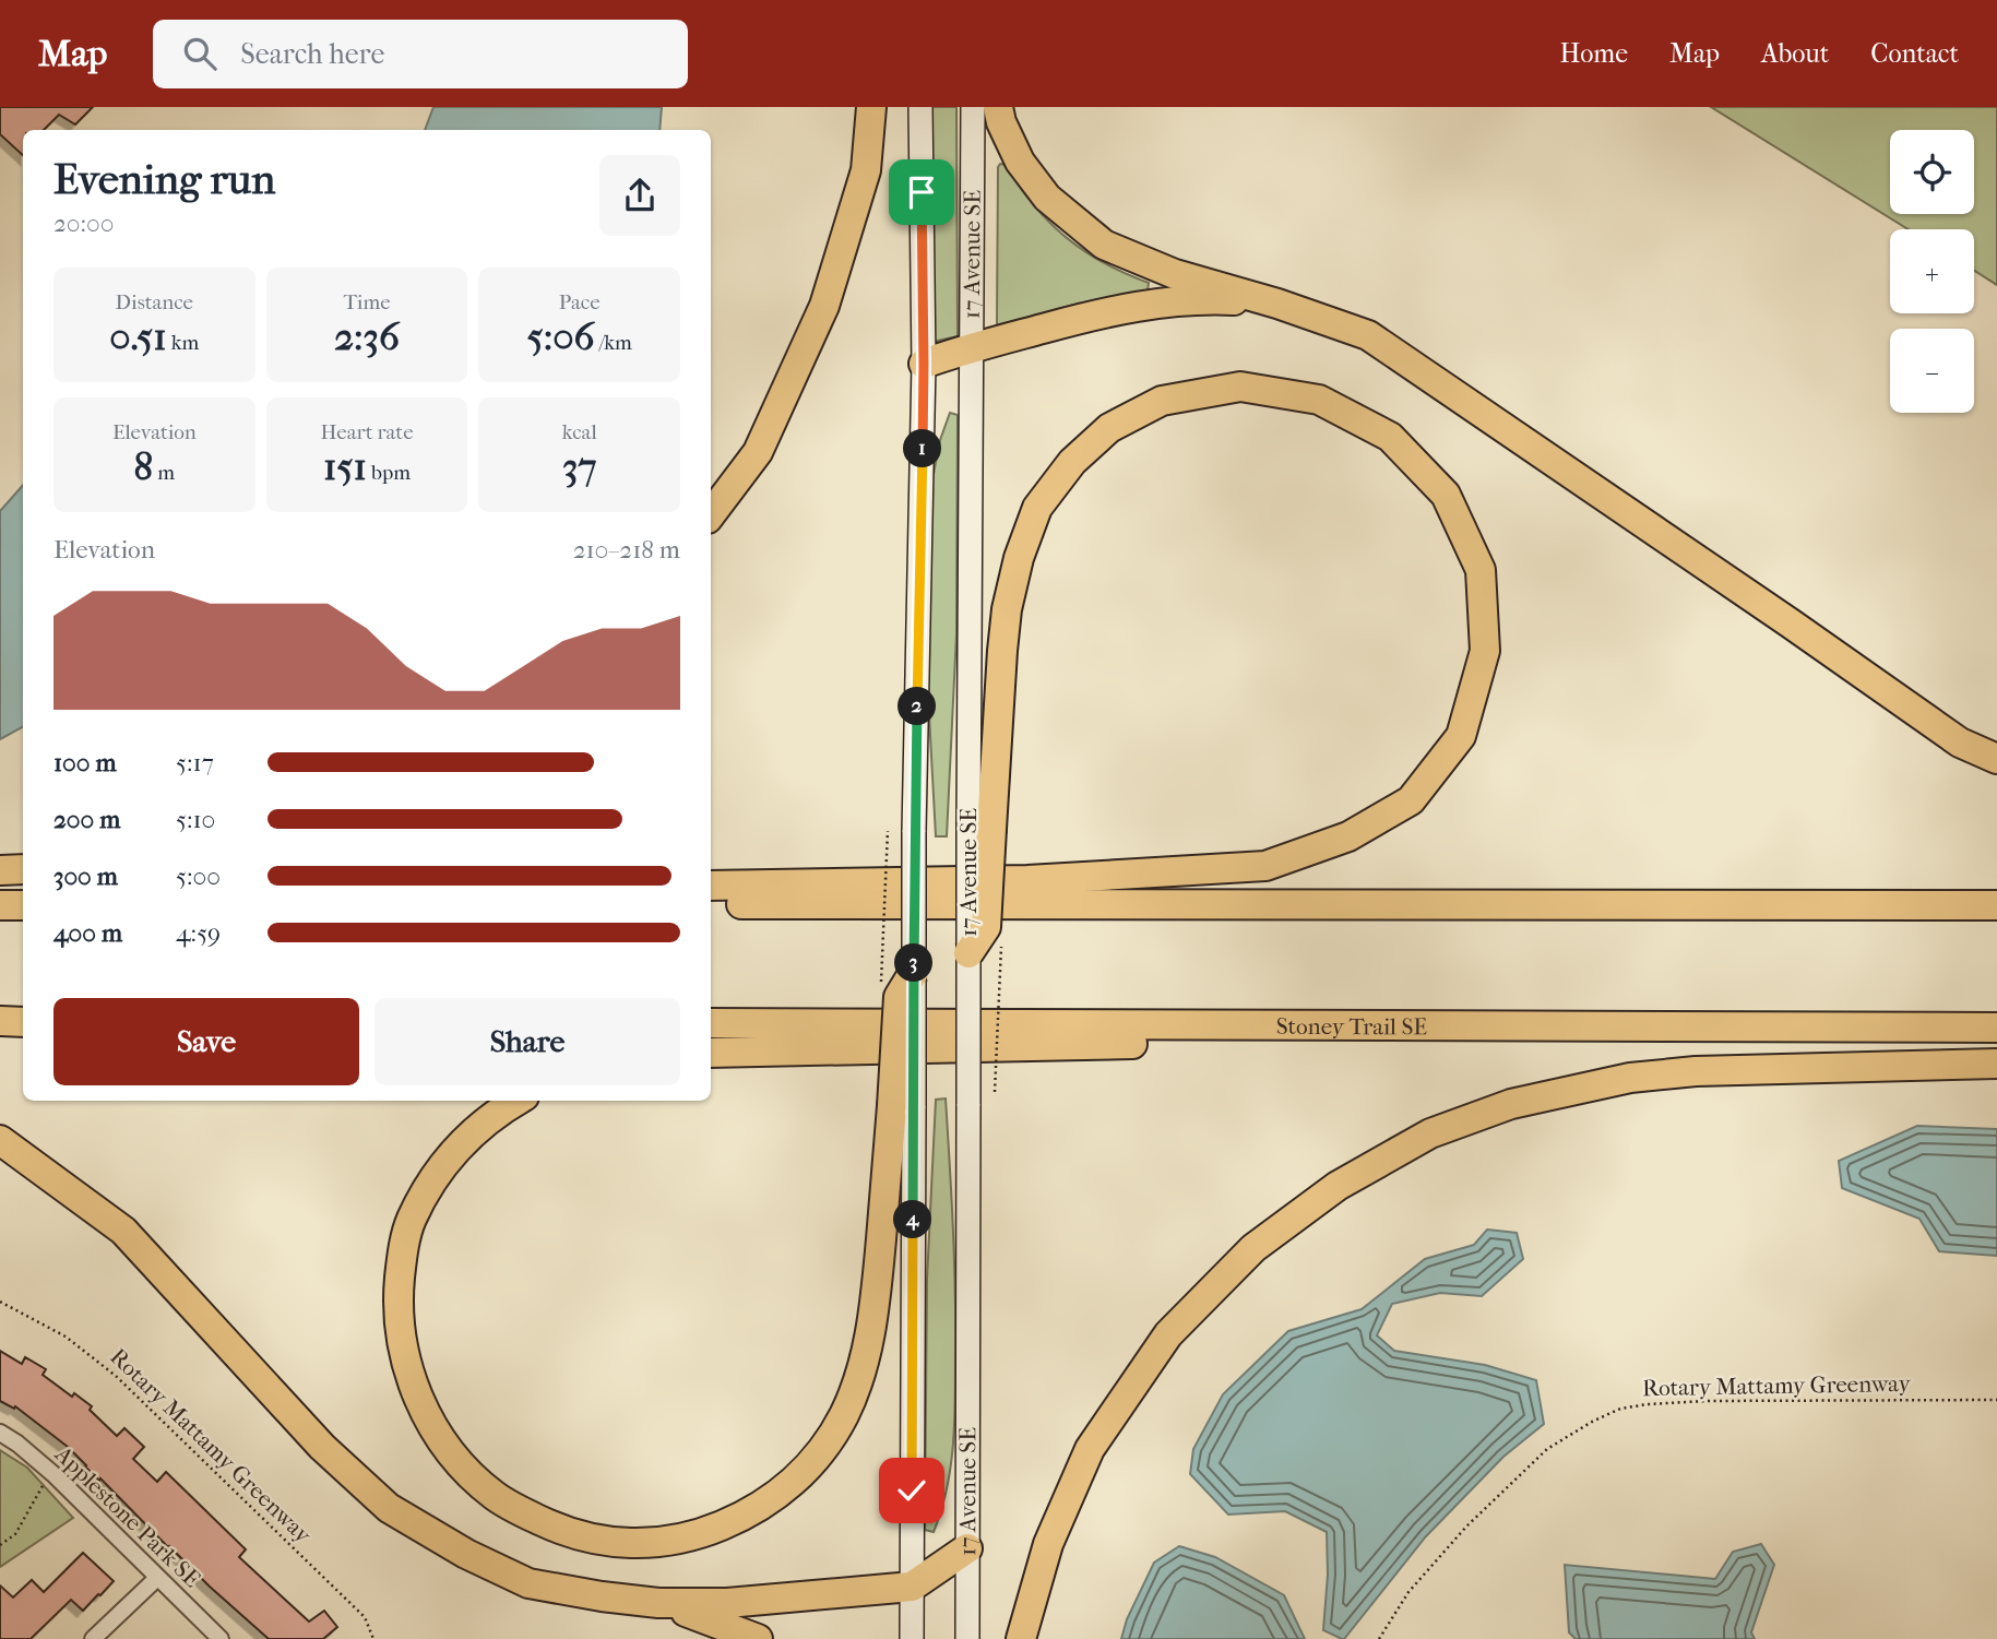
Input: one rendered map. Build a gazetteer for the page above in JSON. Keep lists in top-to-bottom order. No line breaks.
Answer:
{"streets":{"highway":["Stoney Trail SE"],"main road":["17 Avenue SE"],"street":["Applestone Park SE"],"path":["Rotary Mattamy Greenway"]},"page":{"header":"Map","search":"Search here","nav":["Home","Map","About","Contact"],"map_buttons":["+","−"],"heading":["Evening run","20:00"],"stats":[["Distance","0.51 km"],["Time","2:36"],["Pace","5:06 /km"],["Elevation","8 m"],["Heart rate","151 bpm"],["kcal","37"]],"pins":["1","2","3","4"],"chart":["Elevation","210–218 m"],"list":[{"name":"100 m","note":"5:17"},{"name":"200 m","note":"5:10"},{"name":"300 m","note":"5:00"},{"name":"400 m","note":"4:59"}],"buttons":["Save","Share"]}}
